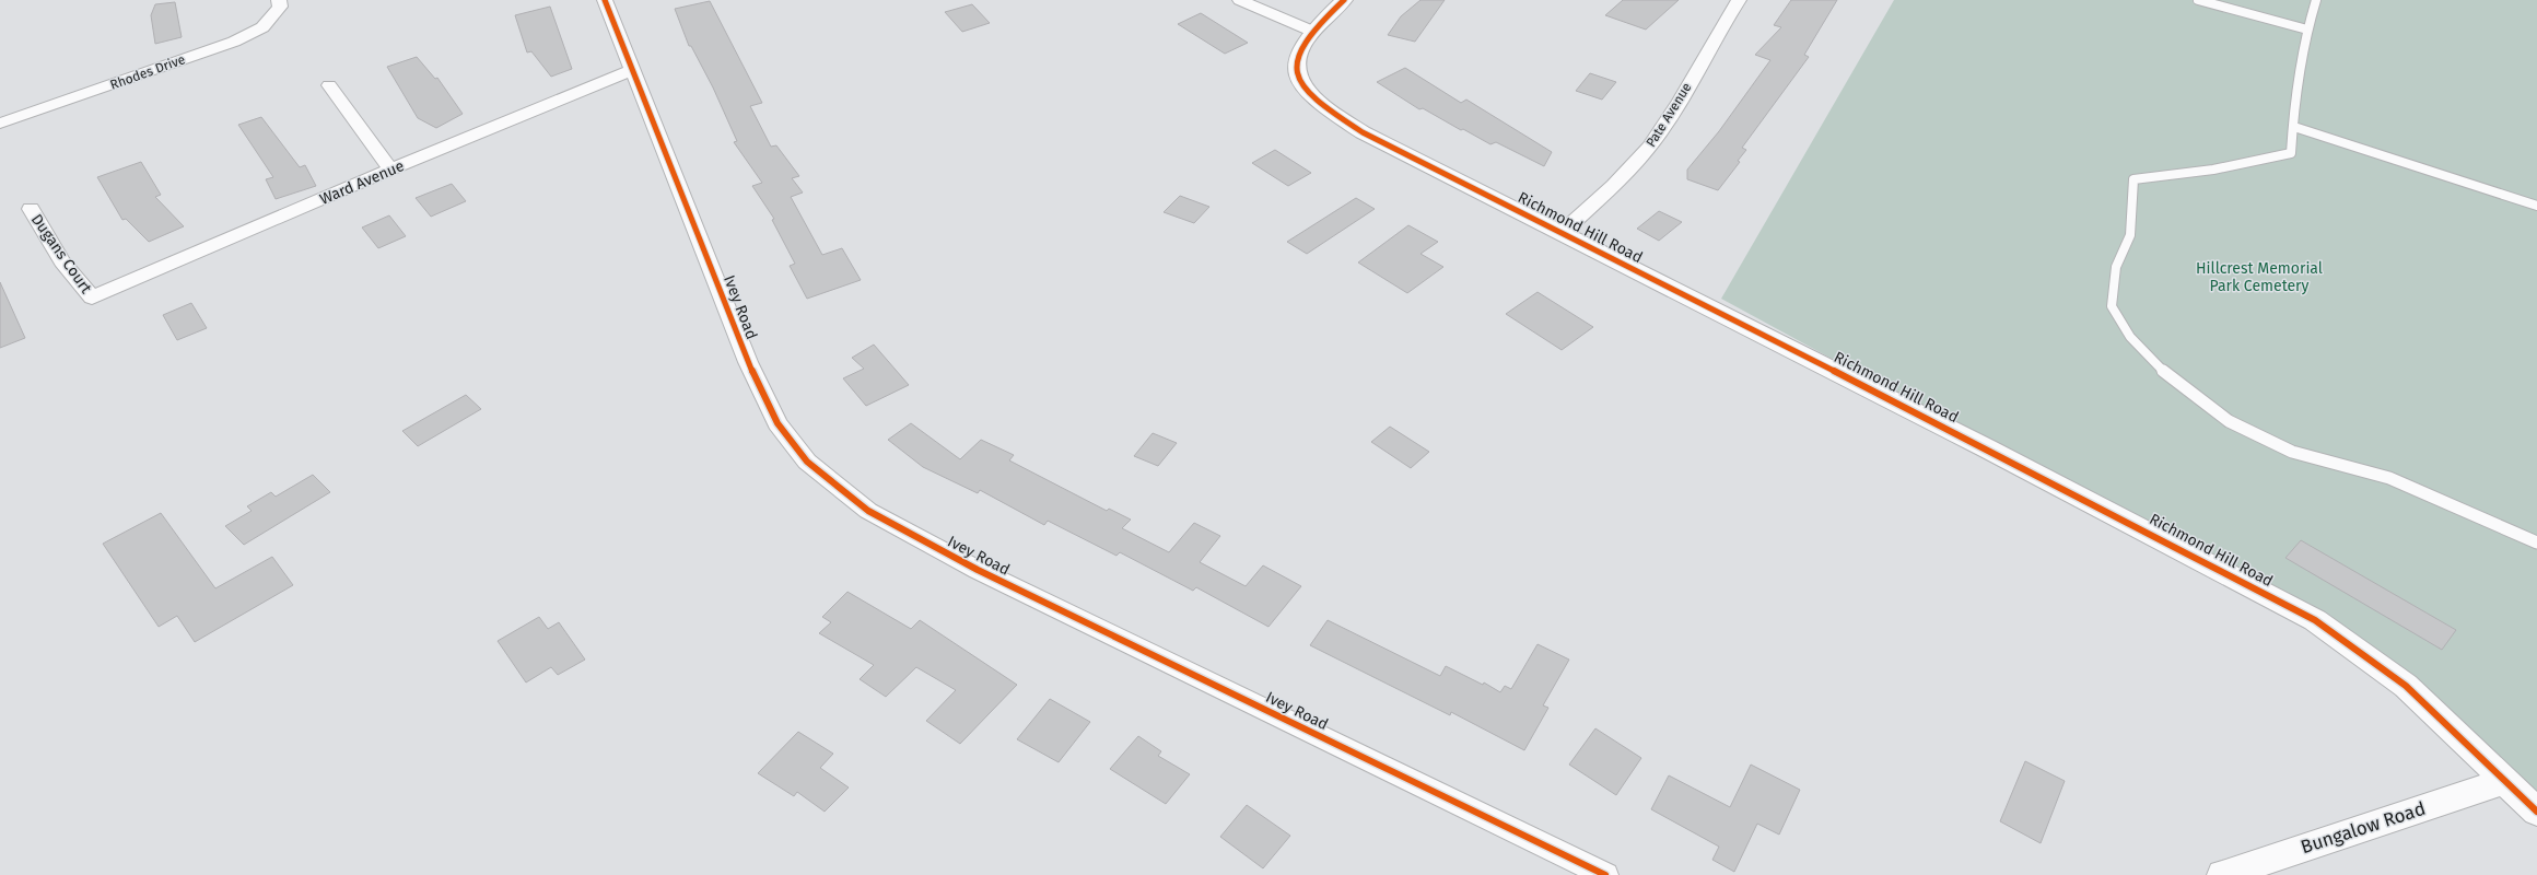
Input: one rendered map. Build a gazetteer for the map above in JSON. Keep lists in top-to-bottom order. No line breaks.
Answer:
{"streets":{"street":["Rhodes Drive","Pate Avenue","Ward Avenue","Richmond Hill Road","Dugans Court","Ivey Road","Bungalow Road"]},"crossings":[["Pate Avenue","Richmond Hill Road"],["Ward Avenue","Dugans Court"],["Ward Avenue","Ivey Road"],["Richmond Hill Road","Bungalow Road"]],"parks":["Hillcrest Memorial Park Cemetery"]}
